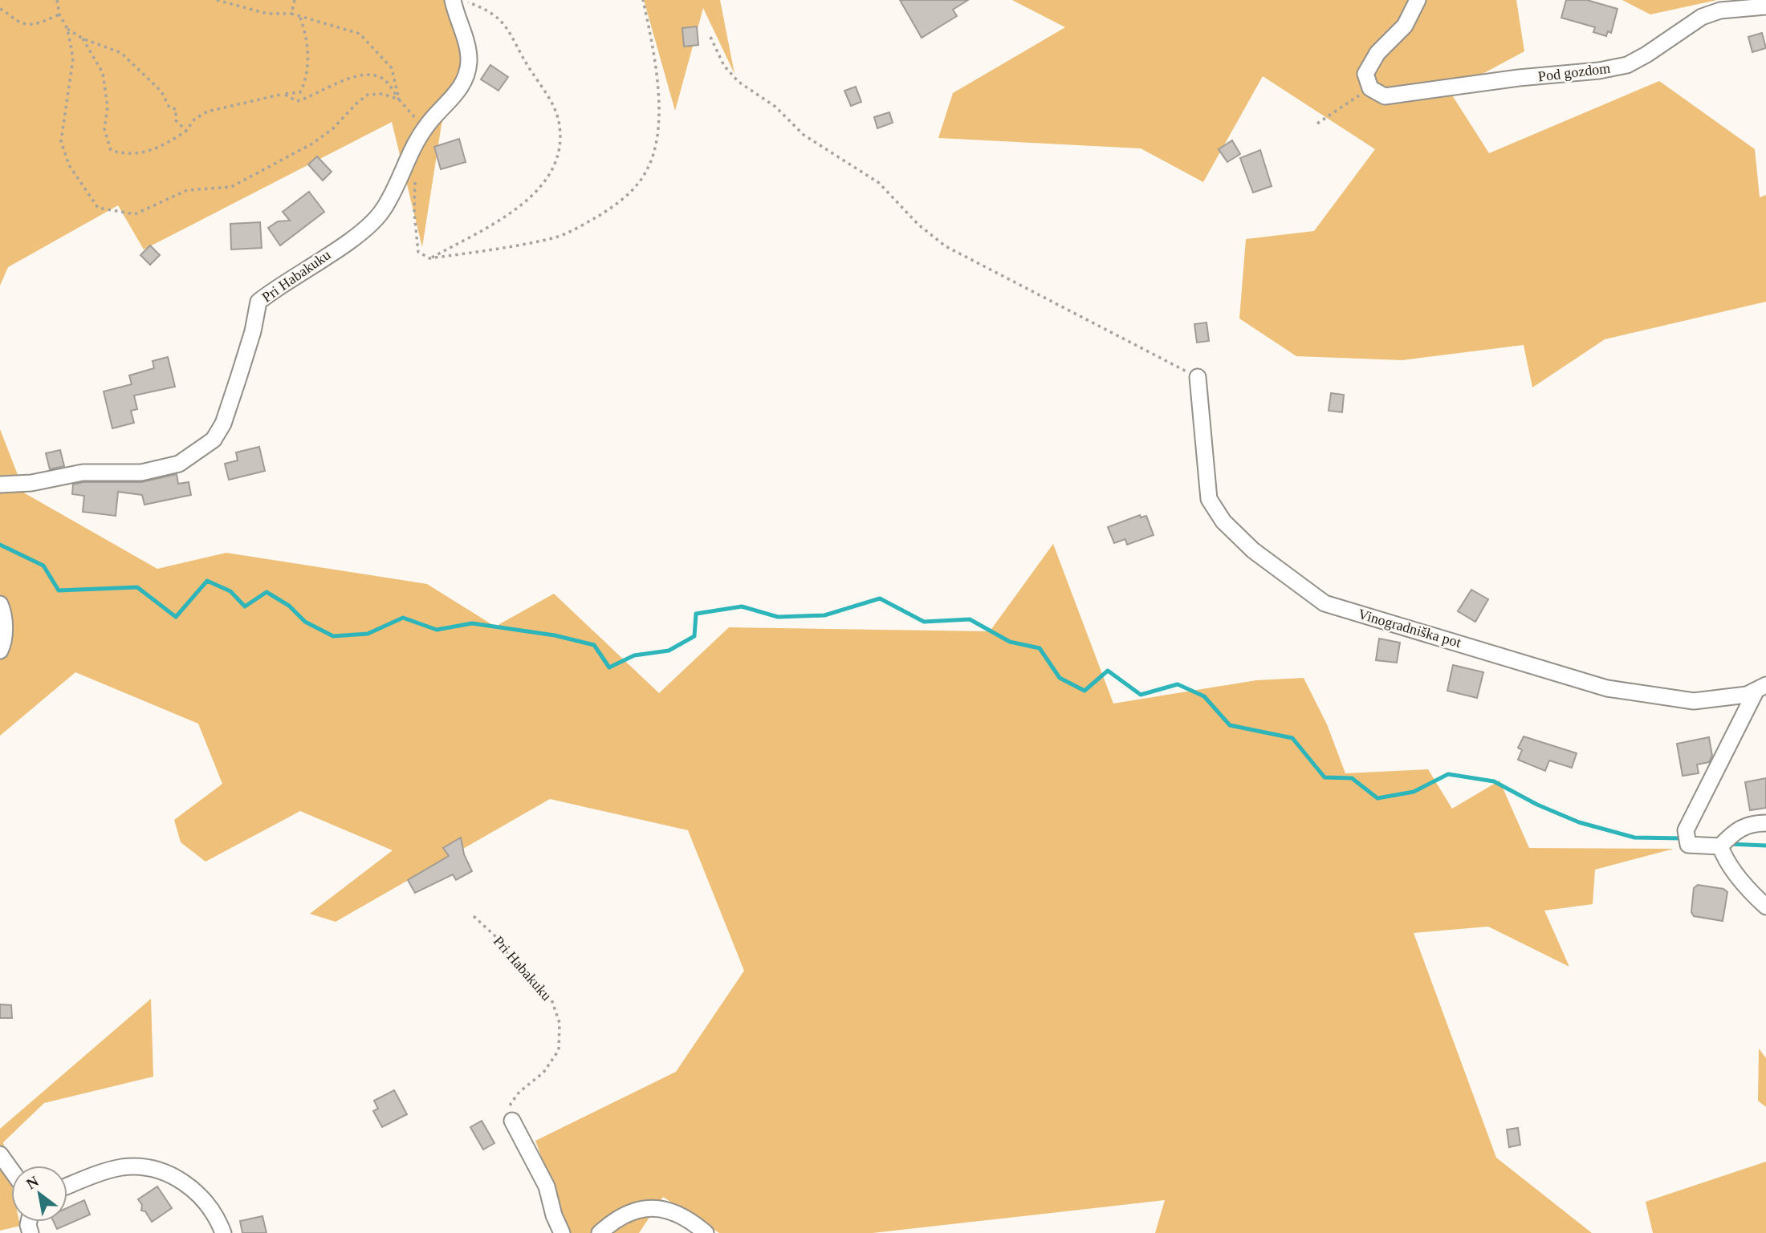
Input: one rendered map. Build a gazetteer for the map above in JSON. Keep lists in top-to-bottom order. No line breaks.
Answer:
{"streets":{"street":["Pod gozdom","Pri Habakuku","Vinogradniška pot"]},"north":"top left"}
